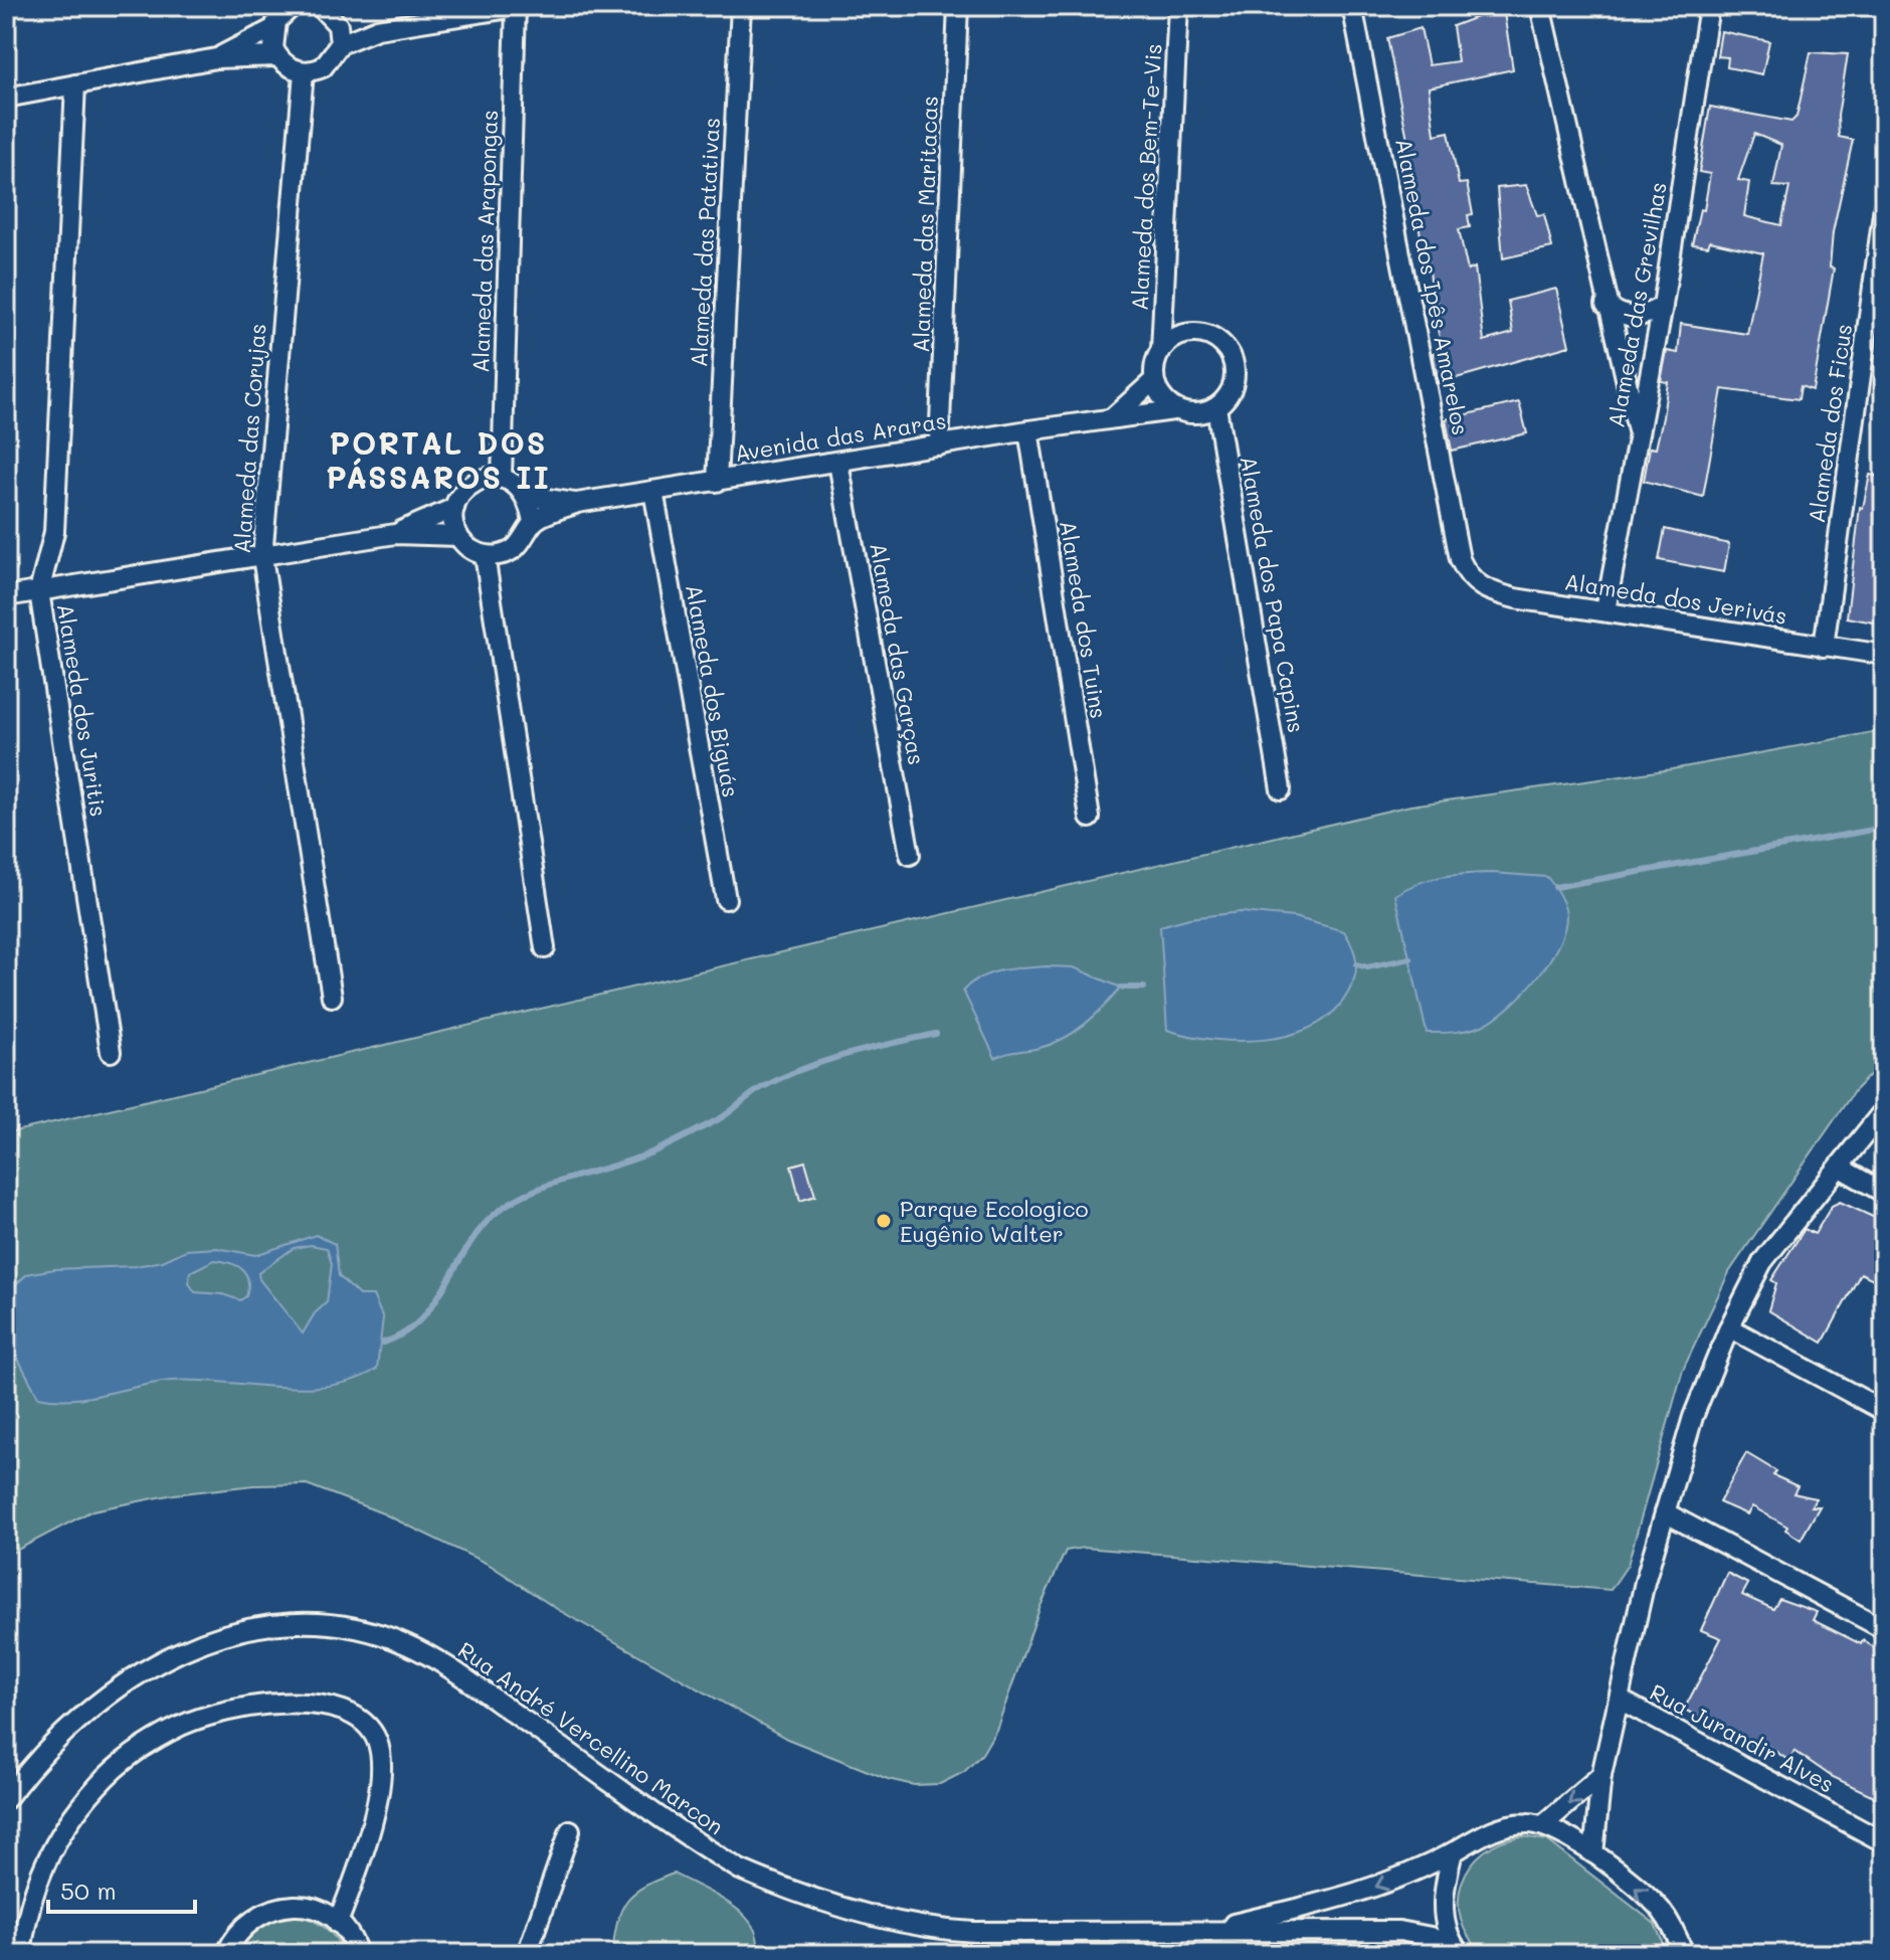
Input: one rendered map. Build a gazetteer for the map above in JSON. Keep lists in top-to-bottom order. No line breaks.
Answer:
{"streets":{"street":["Alameda dos Bem-Te-Vis","Alameda das Maritacas","Alameda das Arapongas","Alameda das Patativas","Alameda dos Ipês Amarelos","Alameda das Grevilhas","Alameda dos Ficus","Avenida das Araras","Alameda das Corujas","Alameda dos Papa Capins","Alameda dos Jerivás","Alameda dos Tuins","Alameda das Garças","Alameda dos Biguás","Alameda dos Juritis","Rua André Vercellino Marcon","Rua Jurandir Alves"]},"crossings":[["Alameda dos Bem-Te-Vis","Avenida das Araras"],["Alameda dos Bem-Te-Vis","Alameda dos Papa Capins"],["Alameda das Maritacas","Avenida das Araras"],["Alameda das Patativas","Avenida das Araras"],["Alameda dos Ipês Amarelos","Alameda dos Jerivás"],["Alameda das Grevilhas","Alameda dos Jerivás"],["Alameda dos Ficus","Alameda dos Jerivás"],["Avenida das Araras","Alameda dos Papa Capins"],["Avenida das Araras","Alameda dos Tuins"],["Avenida das Araras","Alameda das Garças"],["Avenida das Araras","Alameda dos Biguás"]],"districts":["PORTAL DOS PÁSSAROS II"],"places":["Parque Ecologico Eugênio Walter"],"scale_bar":"50 m"}
